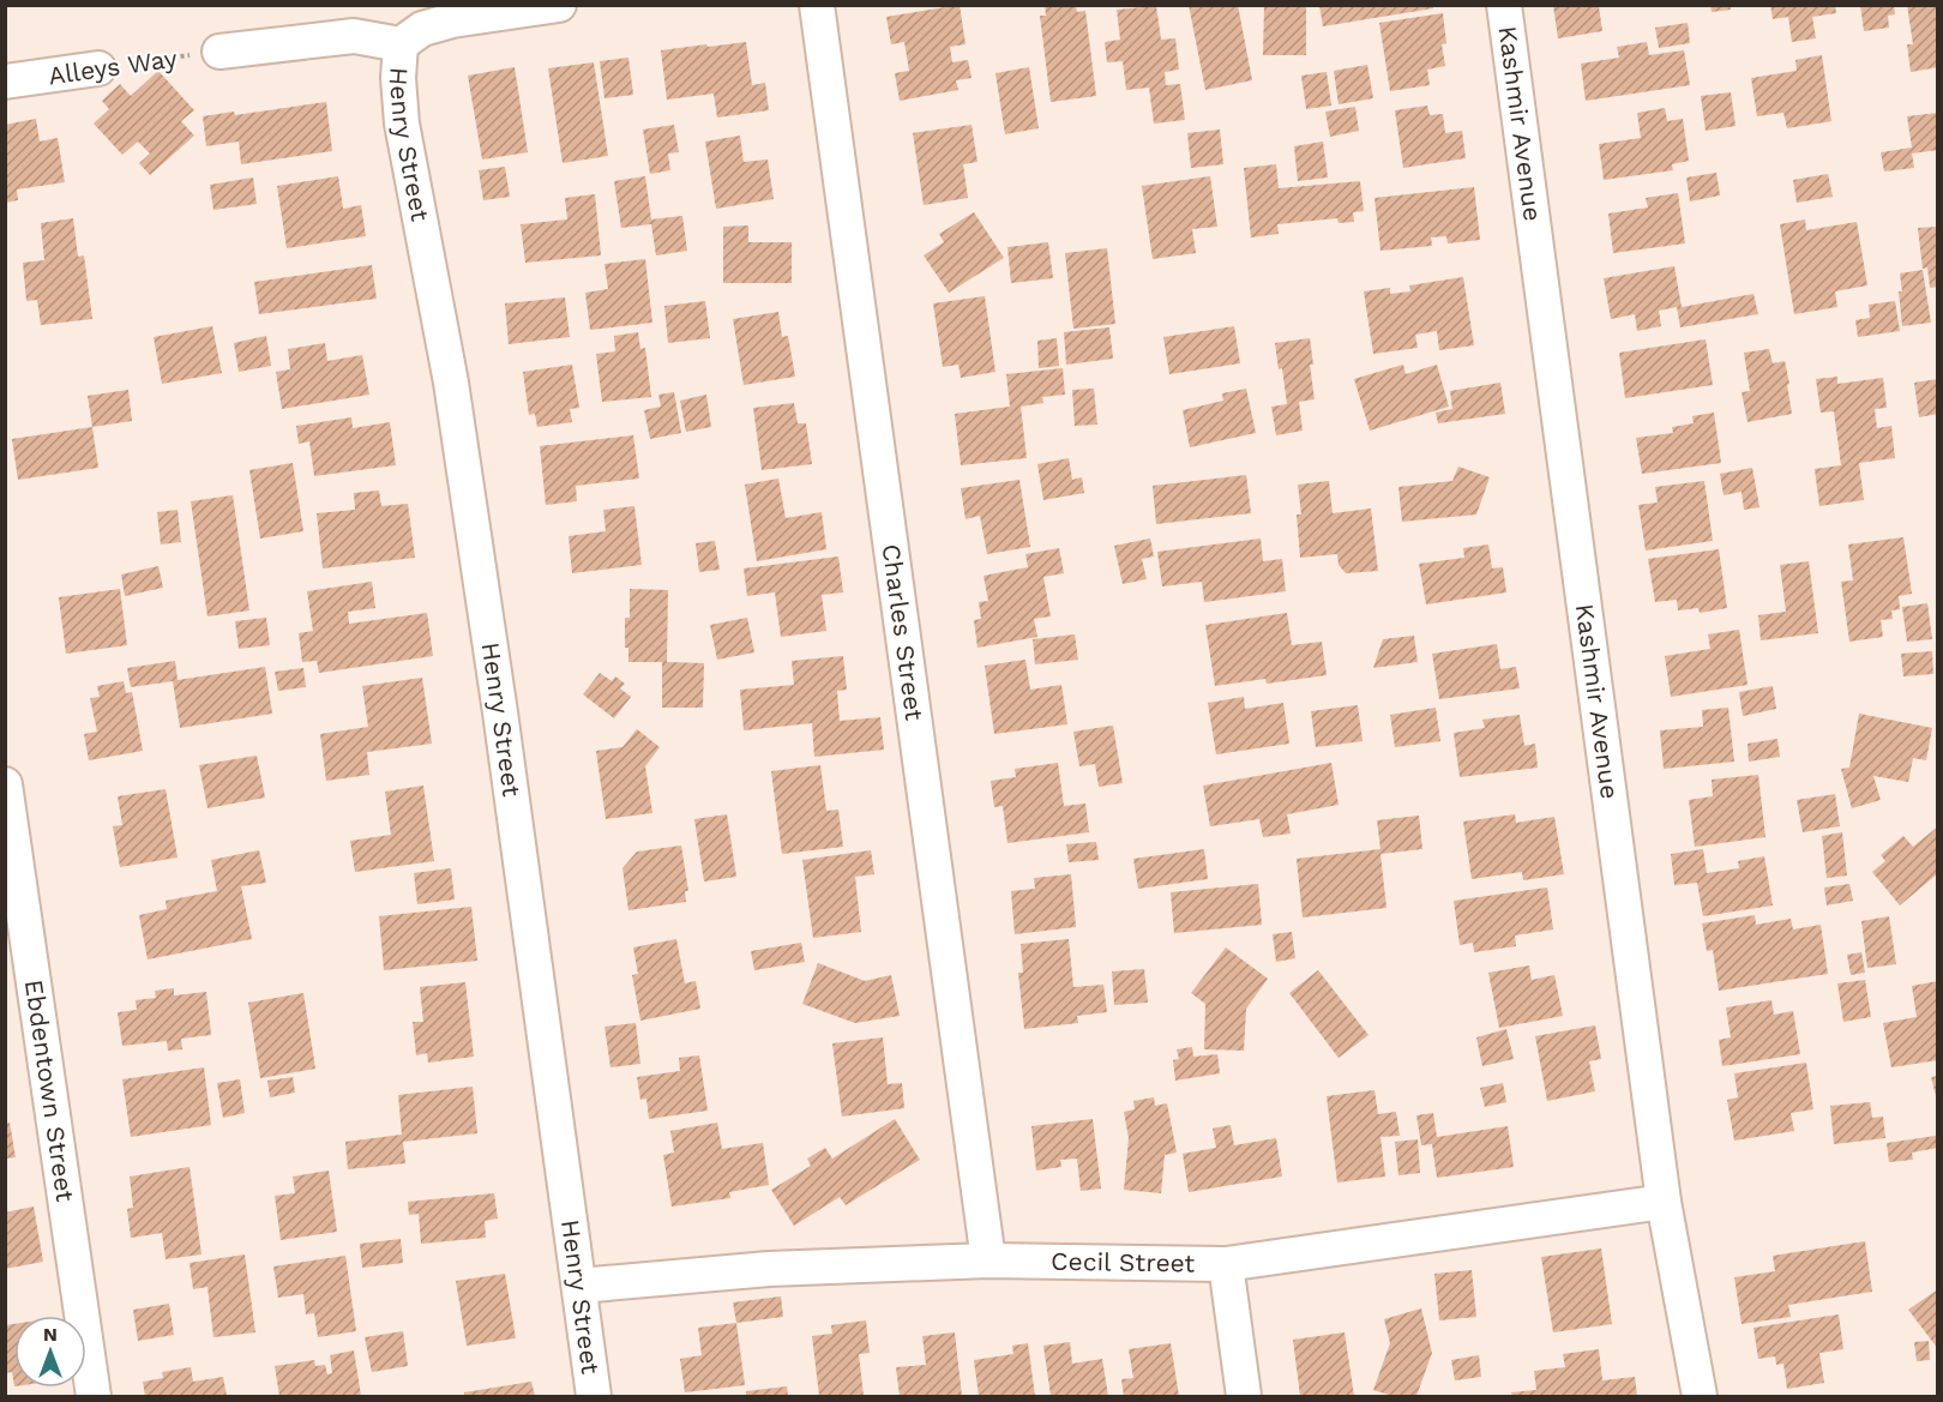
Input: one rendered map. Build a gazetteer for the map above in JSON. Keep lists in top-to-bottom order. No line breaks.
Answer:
{"streets":{"street":["Alleys Way","Kashmir Avenue","Henry Street","Charles Street","Ebdentown Street","Cecil Street"]},"crossings":[["Kashmir Avenue","Cecil Street"],["Henry Street","Cecil Street"],["Charles Street","Cecil Street"]],"north":"top"}
